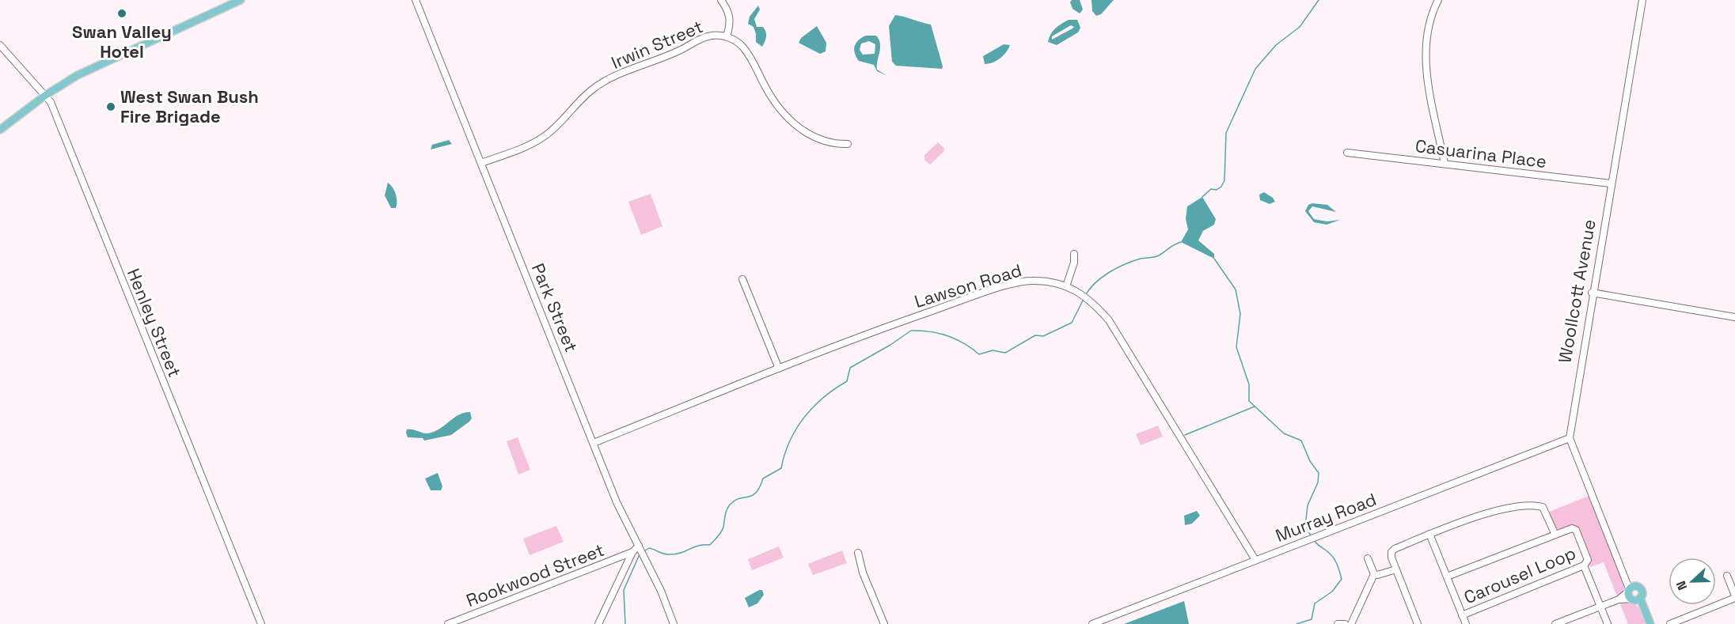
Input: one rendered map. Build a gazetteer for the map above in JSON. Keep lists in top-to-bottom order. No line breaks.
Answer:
{"streets":{"street":["Irwin Street","Casuarina Place","Lawson Road","Woollcott Avenue","Park Street","Henley Street","Murray Road","Rookwood Street","Carousel Loop"]},"crossings":[["Irwin Street","Park Street"],["Casuarina Place","Woollcott Avenue"],["Lawson Road","Park Street"],["Lawson Road","Murray Road"],["Woollcott Avenue","Murray Road"]],"places":["Swan Valley Hotel","West Swan Bush Fire Brigade"],"north":"left"}
